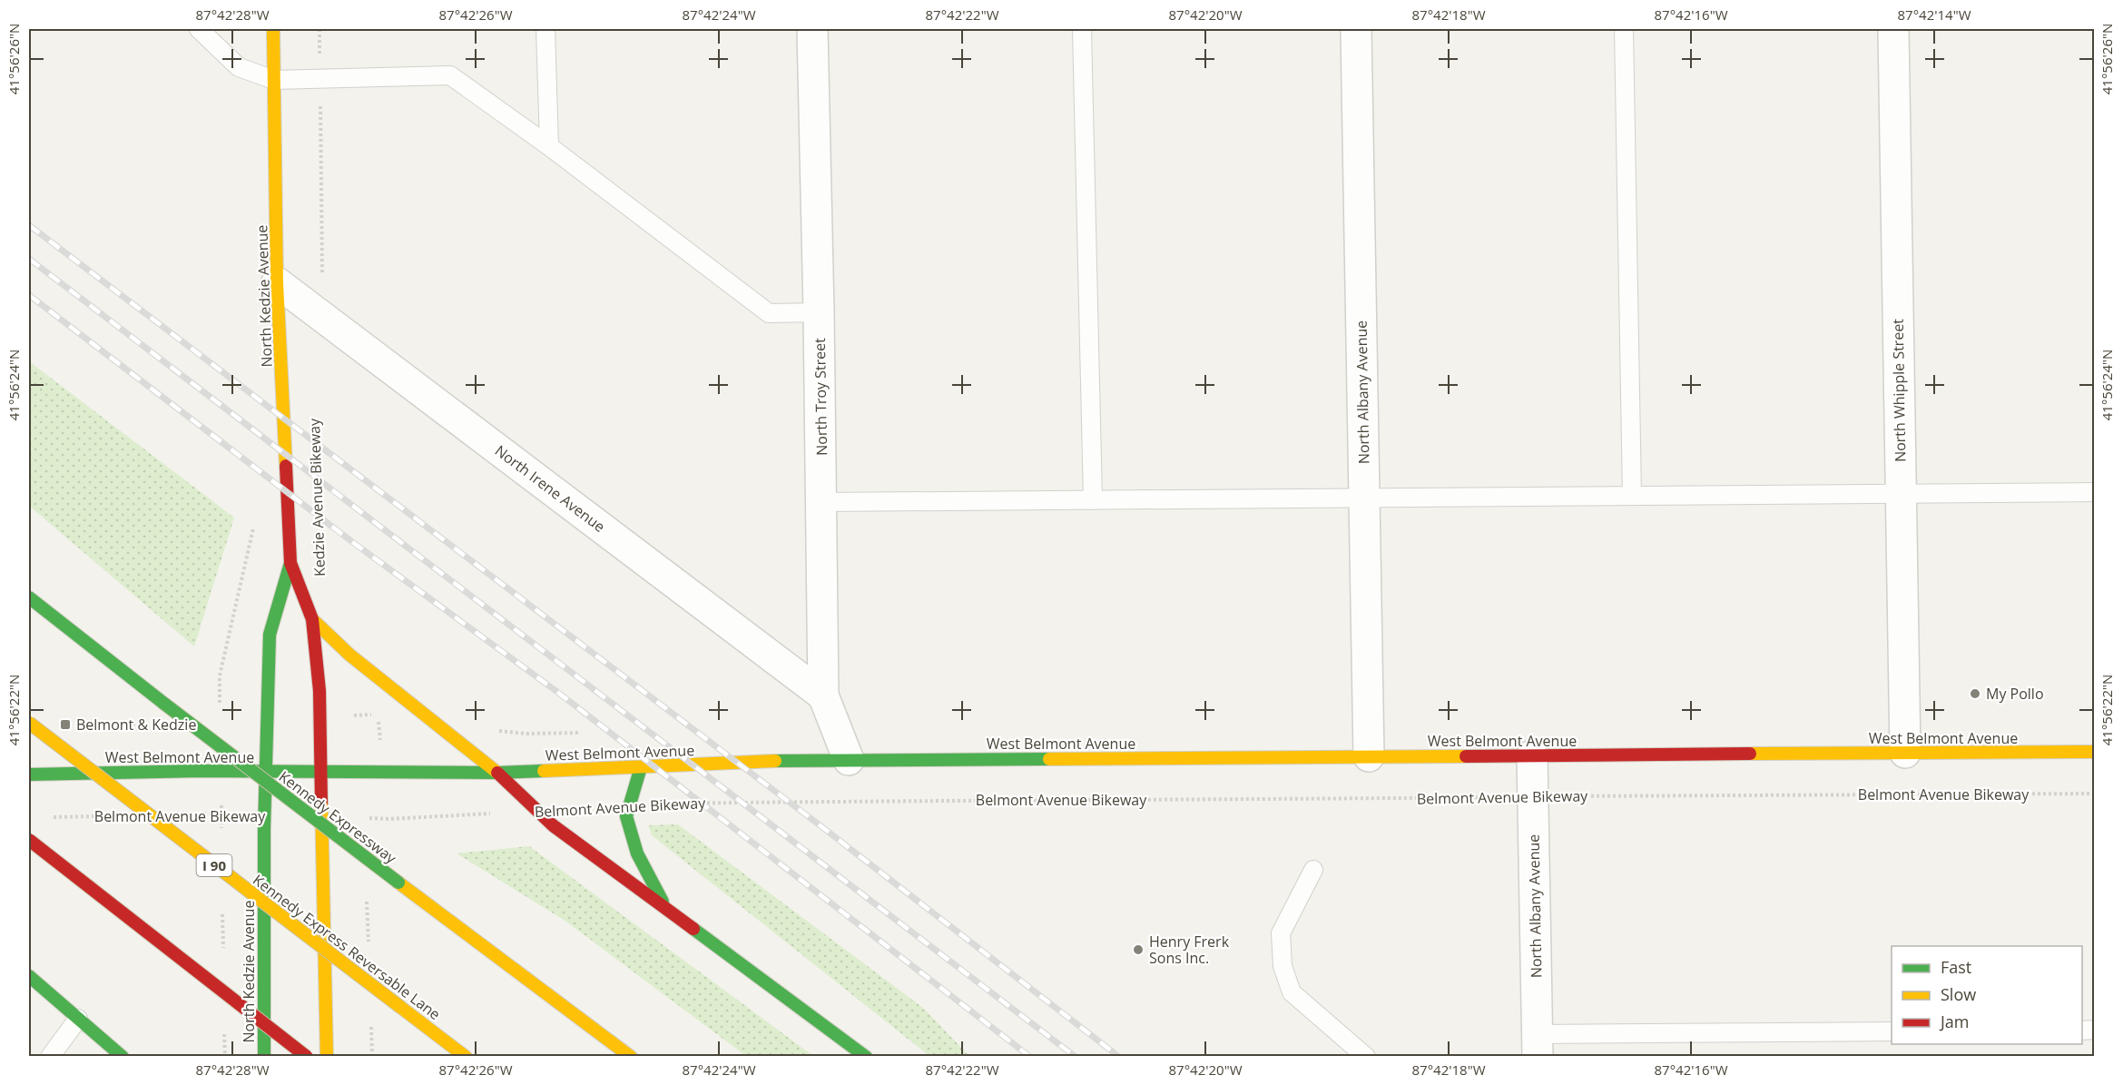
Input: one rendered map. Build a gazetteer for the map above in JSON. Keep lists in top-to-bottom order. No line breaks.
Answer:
{"streets":{"main road":["North Kedzie Avenue","West Belmont Avenue","Kennedy Expressway","I 90","Kennedy Express Reversable Lane"],"street":["North Whipple Street","North Albany Avenue","North Troy Street","North Irene Avenue"],"path":["Belmont Avenue Bikeway"]},"crossings":[["North Kedzie Avenue","North Irene Avenue"],["North Kedzie Avenue","West Belmont Avenue"],["North Kedzie Avenue","Belmont Avenue Bikeway"],["North Whipple Street","West Belmont Avenue"],["North Albany Avenue","West Belmont Avenue"],["North Albany Avenue","Belmont Avenue Bikeway"],["North Troy Street","North Irene Avenue"],["North Troy Street","West Belmont Avenue"]],"places":{"other":["My Pollo","Henry Frerk Sons Inc."],"transit":["Belmont & Kedzie"]},"legend":["Fast","Slow","Jam"],"coordinates":["87°42'28\"W","87°42'26\"W","87°42'24\"W","87°42'22\"W","87°42'20\"W","87°42'18\"W","87°42'16\"W","87°42'14\"W","41°56'26\"N","41°56'24\"N","41°56'22\"N"]}
